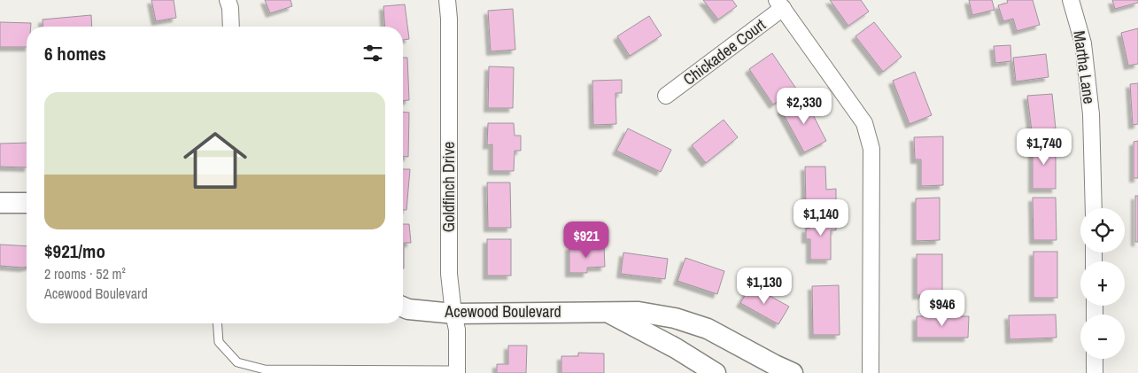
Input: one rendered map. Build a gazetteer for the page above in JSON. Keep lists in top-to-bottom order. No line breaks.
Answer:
{"streets":{"street":["Chickadee Court","Martha Lane","Goldfinch Drive","Acewood Boulevard"]},"crossings":[["Goldfinch Drive","Acewood Boulevard"]],"page":{"heading":"6 homes","list":[{"name":"$921/mo","note":"2 rooms · 52 m² · Acewood Boulevard"}],"price":["$2,330","$1,740","$1,140","$921","$1,130","$946"],"map_buttons":["+","−"]}}
